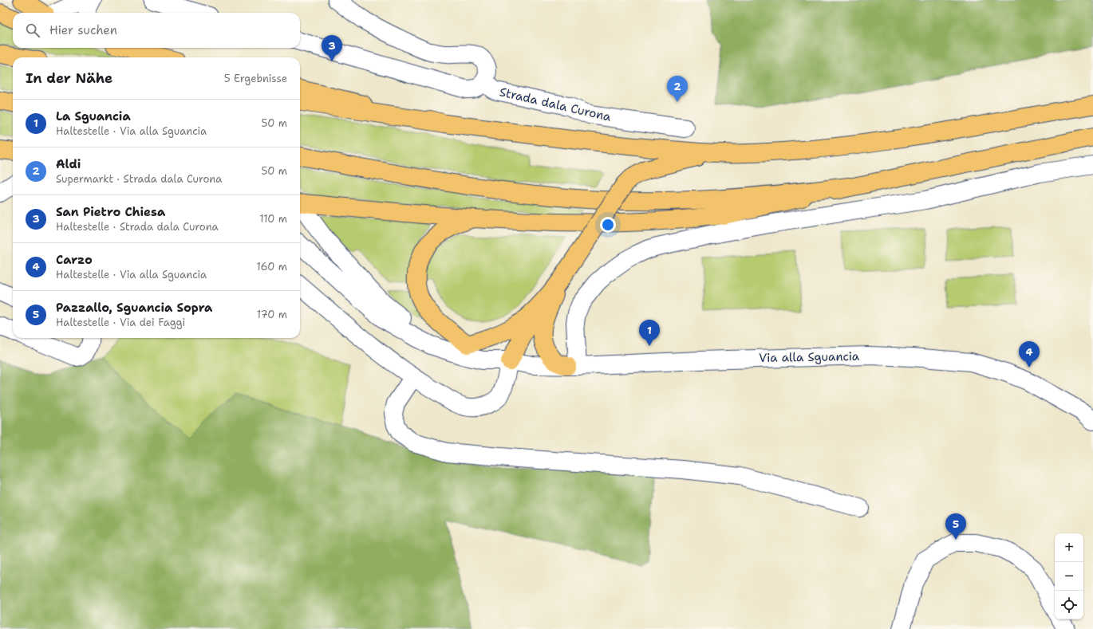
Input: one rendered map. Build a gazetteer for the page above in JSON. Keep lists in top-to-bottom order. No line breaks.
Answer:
{"streets":{"street":["Strada dala Curona","Via alla Sguancia"]},"page":{"search":"Hier suchen","pins":["3","2","1","4","5"],"heading":["In der Nähe","5 Ergebnisse"],"list":[{"mark":"1","name":"La Sguancia","note":"Haltestelle · Via alla Sguancia","value":"50 m"},{"mark":"2","name":"Aldi","note":"Supermarkt · Strada dala Curona","value":"50 m"},{"mark":"3","name":"San Pietro Chiesa","note":"Haltestelle · Strada dala Curona","value":"110 m"},{"mark":"4","name":"Carzo","note":"Haltestelle · Via alla Sguancia","value":"160 m"},{"mark":"5","name":"Pazzallo, Sguancia Sopra","note":"Haltestelle · Via dei Faggi","value":"170 m"}],"map_buttons":["+","−"]}}
